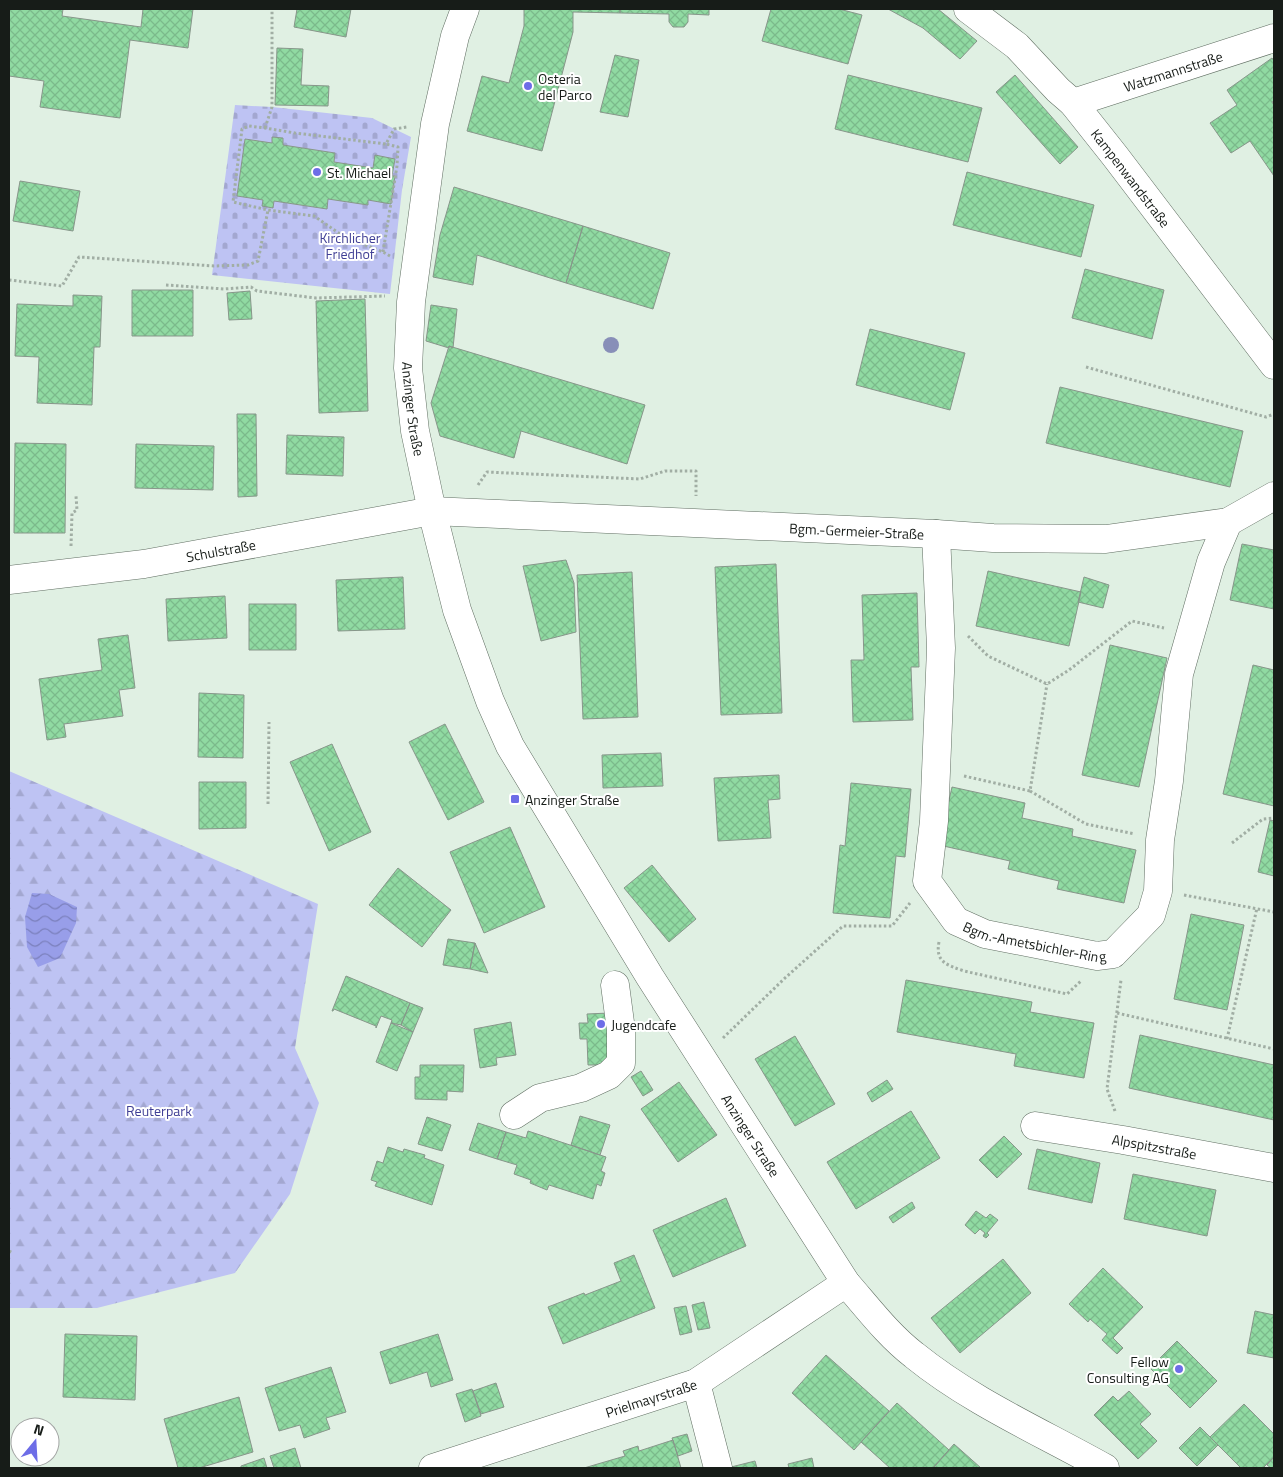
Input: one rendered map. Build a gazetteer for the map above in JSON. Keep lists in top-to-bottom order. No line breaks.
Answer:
{"streets":{"street":["Watzmannstraße","Kampenwandstraße","Anzinger Straße","Bgm.-Germeier-Straße","Schulstraße","Bgm.-Ametsbichler-Ring","Alpspitzstraße","Prielmayrstraße"]},"crossings":[["Watzmannstraße","Kampenwandstraße"],["Anzinger Straße","Bgm.-Germeier-Straße"],["Anzinger Straße","Schulstraße"],["Anzinger Straße","Prielmayrstraße"],["Bgm.-Germeier-Straße","Schulstraße"],["Bgm.-Germeier-Straße","Bgm.-Ametsbichler-Ring"]],"parks":["Kirchlicher Friedhof","Reuterpark"],"places":{"other":["Osteria del Parco","St. Michael","Jugendcafe","Fellow Consulting AG"],"transit":["Anzinger Straße"]},"north":"top"}
